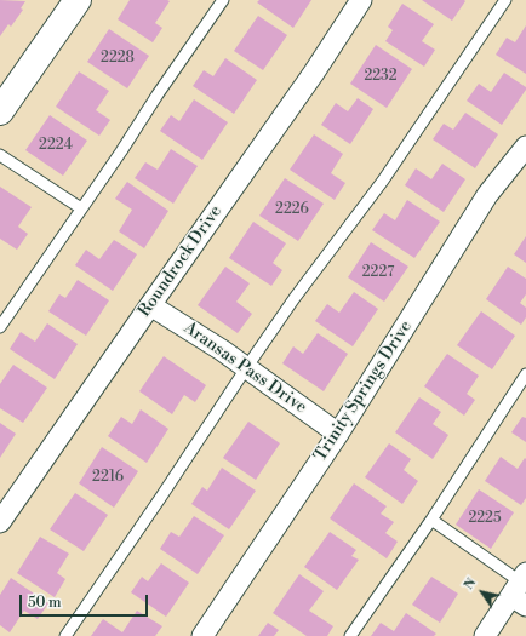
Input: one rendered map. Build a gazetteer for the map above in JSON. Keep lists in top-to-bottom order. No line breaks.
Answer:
{"streets":{"street":["Roundrock Drive","Aransas Pass Drive","Trinity Springs Drive"]},"crossings":[["Roundrock Drive","Aransas Pass Drive"],["Aransas Pass Drive","Trinity Springs Drive"]],"house_numbers":["2228","2232","2224","2226","2227","2216","2225"],"scale_bar":"50 m","north":"top left"}
